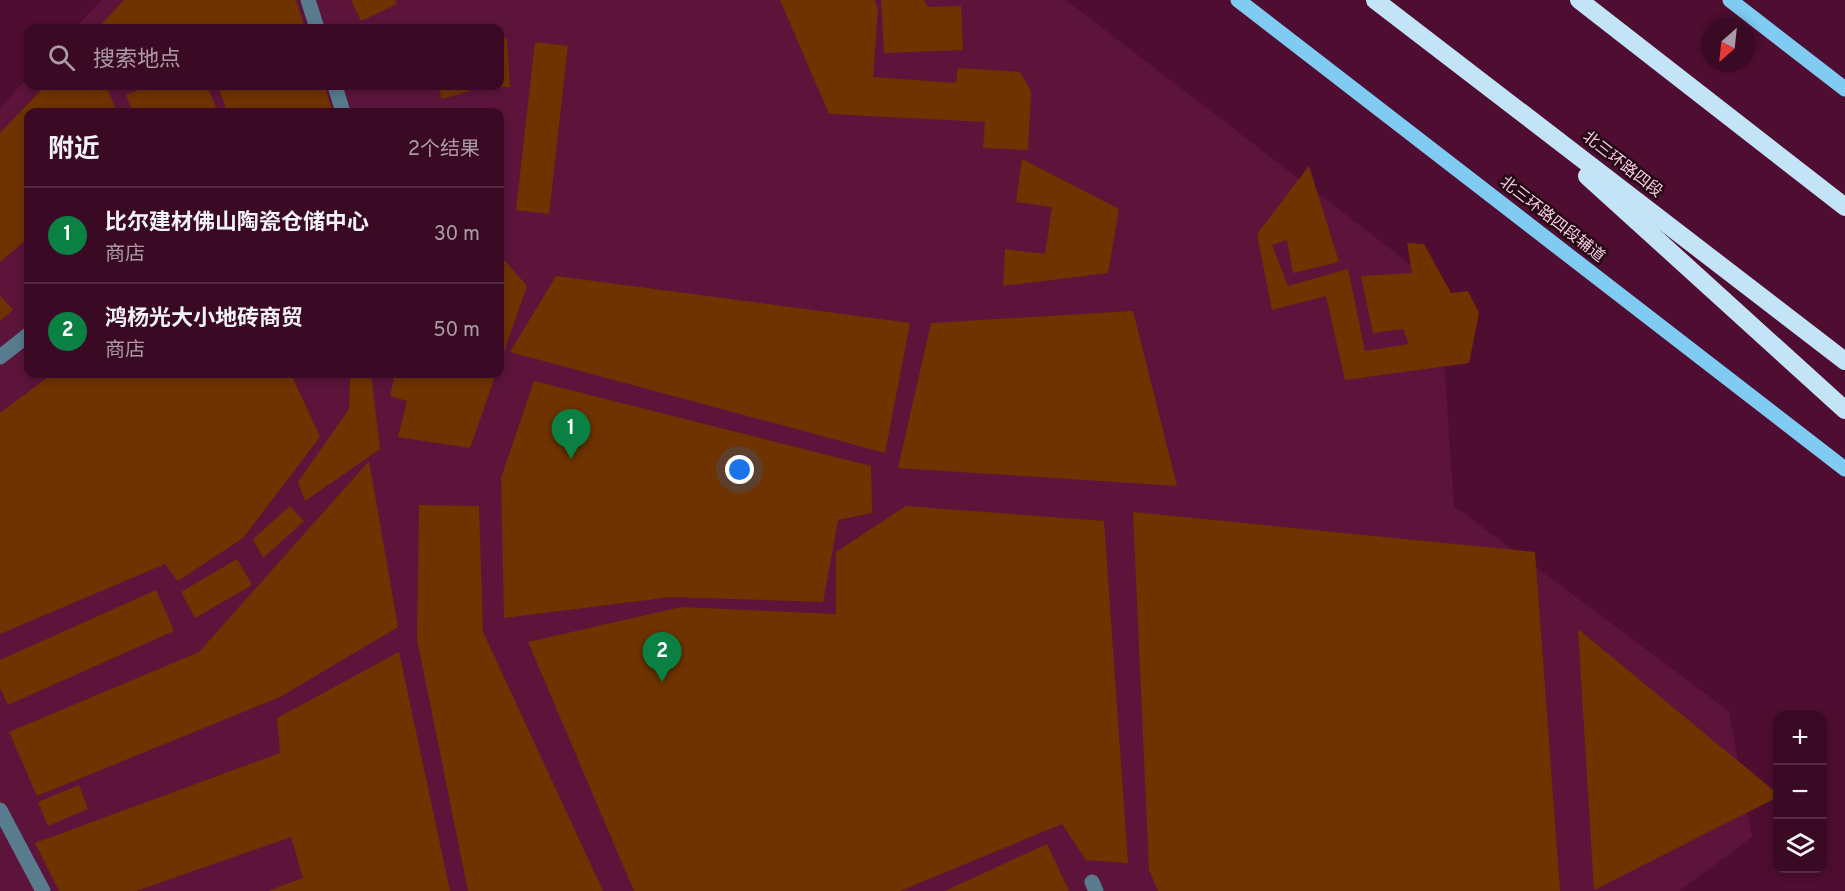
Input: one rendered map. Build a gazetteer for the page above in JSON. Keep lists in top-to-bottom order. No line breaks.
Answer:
{"streets":{"highway":["北三环路四段"],"main road":["北三环路四段辅道"]},"north":"bottom left","page":{"search":"搜索地点","heading":["附近","2个结果"],"list":[{"mark":"1","name":"比尔建材佛山陶瓷仓储中心","note":"商店","value":"30 m"},{"mark":"2","name":"鸿杨光大小地砖商贸","note":"商店","value":"50 m"}],"pins":["1","2"],"map_buttons":["+","−"]}}
